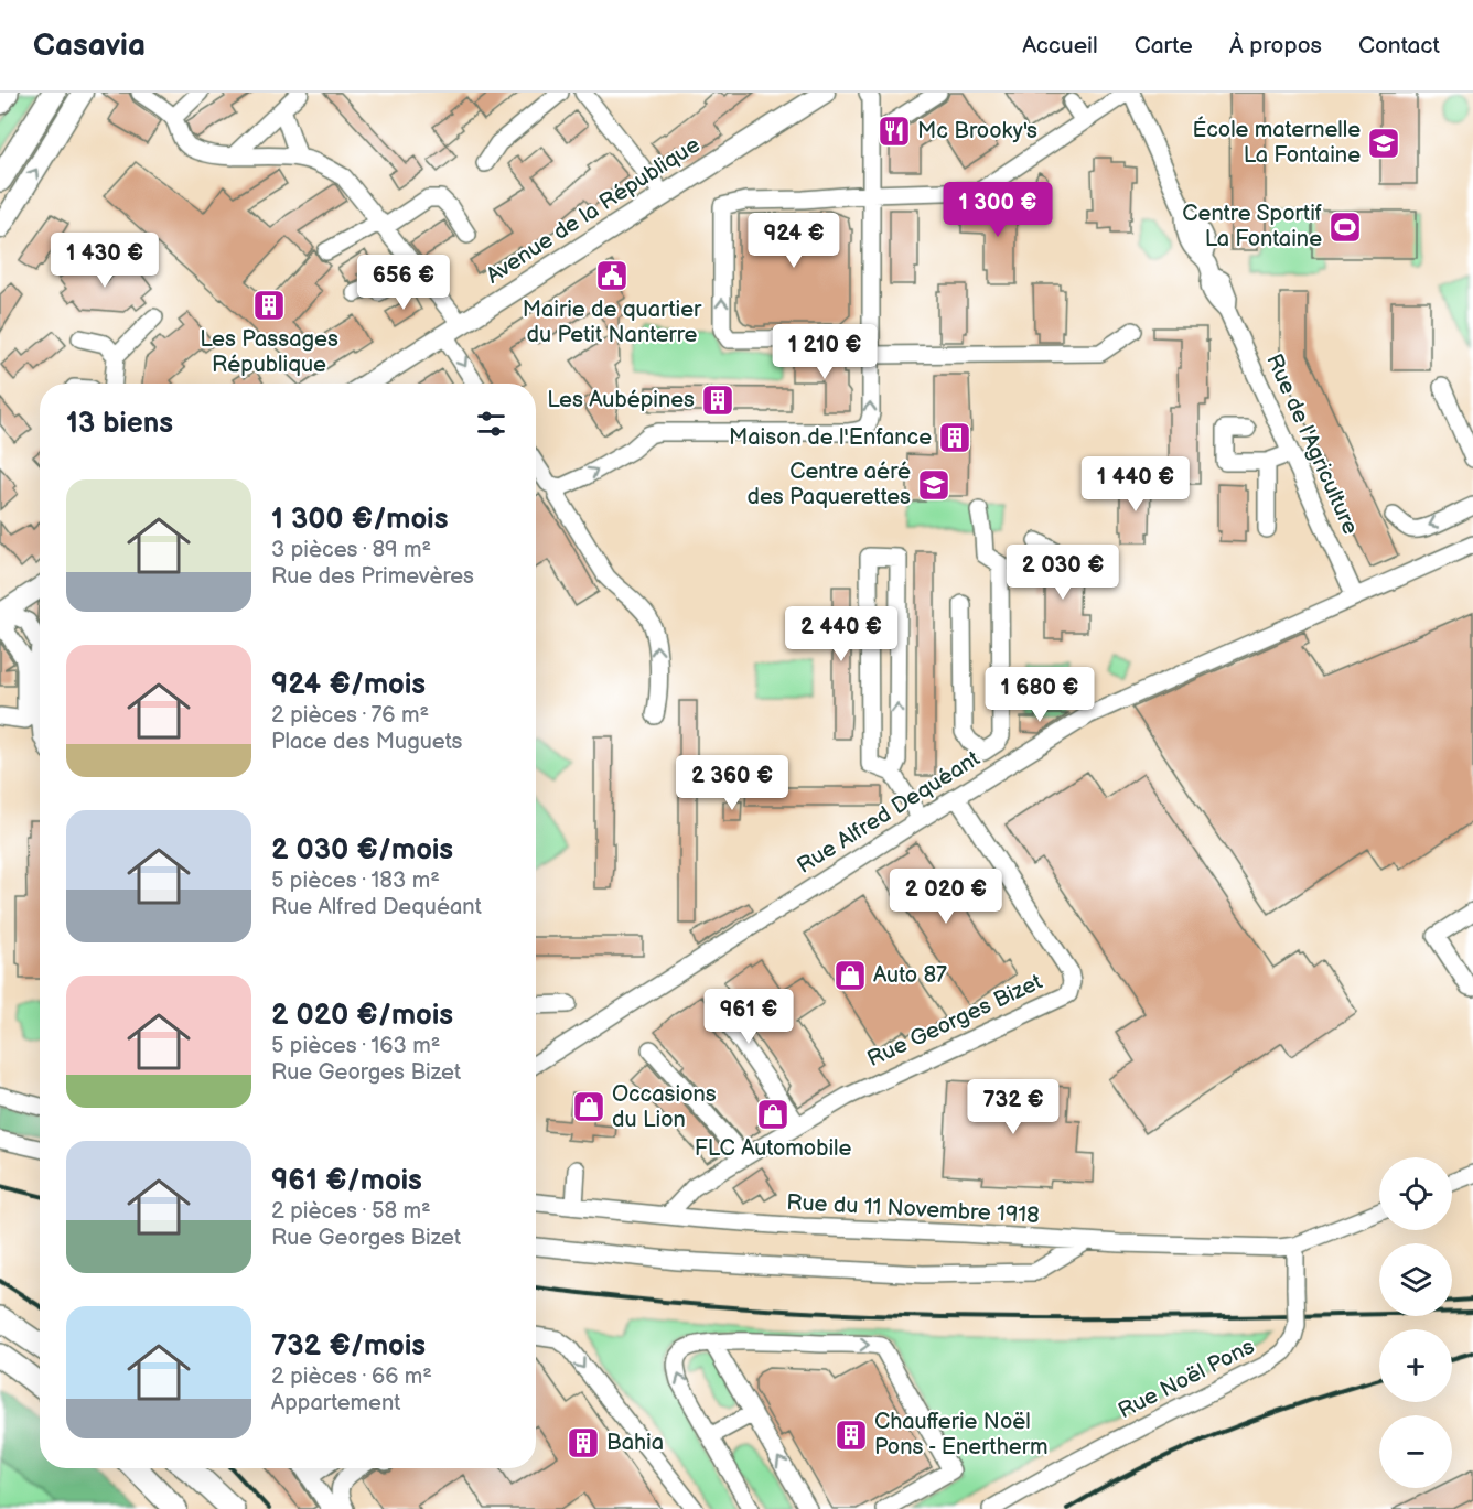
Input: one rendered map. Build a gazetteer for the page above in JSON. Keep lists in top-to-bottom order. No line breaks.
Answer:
{"streets":{"main road":["Avenue de la République"],"street":["Rue de l'Agriculture","Rue Alfred Dequéant","Rue Georges Bizet","Rue du 11 Novembre 1918","Rue Noël Pons"]},"crossings":[["Rue de l'Agriculture","Rue Alfred Dequéant"],["Rue Alfred Dequéant","Rue Georges Bizet"],["Rue Georges Bizet","Rue du 11 Novembre 1918"],["Rue du 11 Novembre 1918","Rue Noël Pons"]],"places":{"restaurant":["Mc Brooky's"],"school or university":["École maternelle La Fontaine","Centre aéré des Paquerettes"],"sports":["Centre Sportif La Fontaine"],"public building":["Mairie de quartier du Petit Nanterre"],"building":["Les Passages République","Les Aubépines","Maison de l'Enfance","Chaufferie Noël Pons - Enertherm","Bahia"],"shop":["Auto 87","Occasions du Lion","FLC Automobile"]},"page":{"header":"Casavia","nav":["Accueil","Carte","À propos","Contact"],"price":["1 300 €","924 €","1 430 €","656 €","1 210 €","1 440 €","2 030 €","2 440 €","1 680 €","2 360 €","2 020 €","961 €","732 €"],"heading":"13 biens","list":[{"name":"1 300 €/mois","note":"3 pièces · 89 m² · Rue des Primevères"},{"name":"924 €/mois","note":"2 pièces · 76 m² · Place des Muguets"},{"name":"2 030 €/mois","note":"5 pièces · 183 m² · Rue Alfred Dequéant"},{"name":"2 020 €/mois","note":"5 pièces · 163 m² · Rue Georges Bizet"},{"name":"961 €/mois","note":"2 pièces · 58 m² · Rue Georges Bizet"},{"name":"732 €/mois","note":"2 pièces · 66 m² · Appartement"}],"map_buttons":["+","−"]}}
